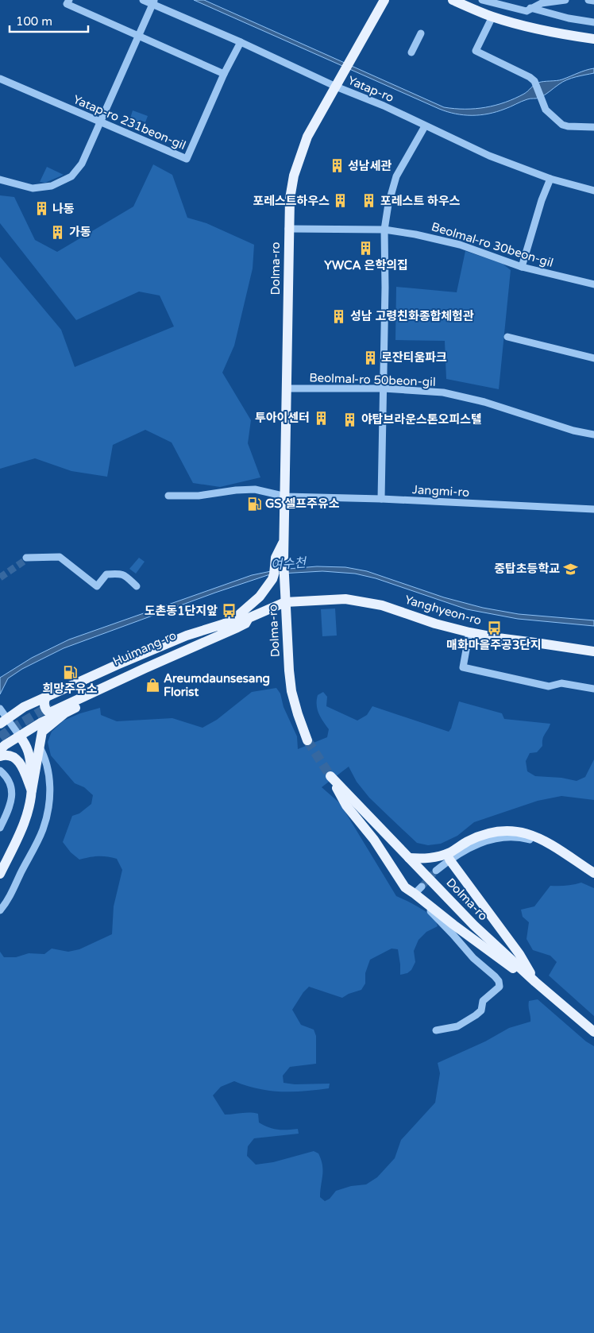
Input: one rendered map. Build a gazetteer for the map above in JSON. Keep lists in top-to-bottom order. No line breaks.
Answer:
{"streets":{"main road":["Dolma-ro","Yanghyeon-ro","Huimang-ro"],"street":["Yatap-ro","Yatap-ro 231beon-gil","Beolmal-ro 30beon-gil","Beolmal-ro 50beon-gil","Jangmi-ro"]},"crossings":[["Yatap-ro","Yatap-ro 231beon-gil"],["Yatap-ro","Dolma-ro"],["Beolmal-ro 30beon-gil","Dolma-ro"],["Dolma-ro","Beolmal-ro 50beon-gil"],["Dolma-ro","Jangmi-ro"],["Dolma-ro","Yanghyeon-ro"],["Dolma-ro","Huimang-ro"],["Yanghyeon-ro","Huimang-ro"]],"water":["여수천"],"places":{"building":["성남세관","포레스트하우스","포레스트 하우스","나동","가동","YWCA 은학의집","성남 고령친화종합체험관","로잔티움파크","투아이센터","야탑브라운스톤오피스텔"],"fuel station":["GS 셀프주유소","희망주유소"],"school or university":["중탑초등학교"],"bus stop":["도촌동1단지앞","매화마을주공3단지"],"shop":["Areumdaunsesang Florist"]},"scale_bar":"100 m"}
